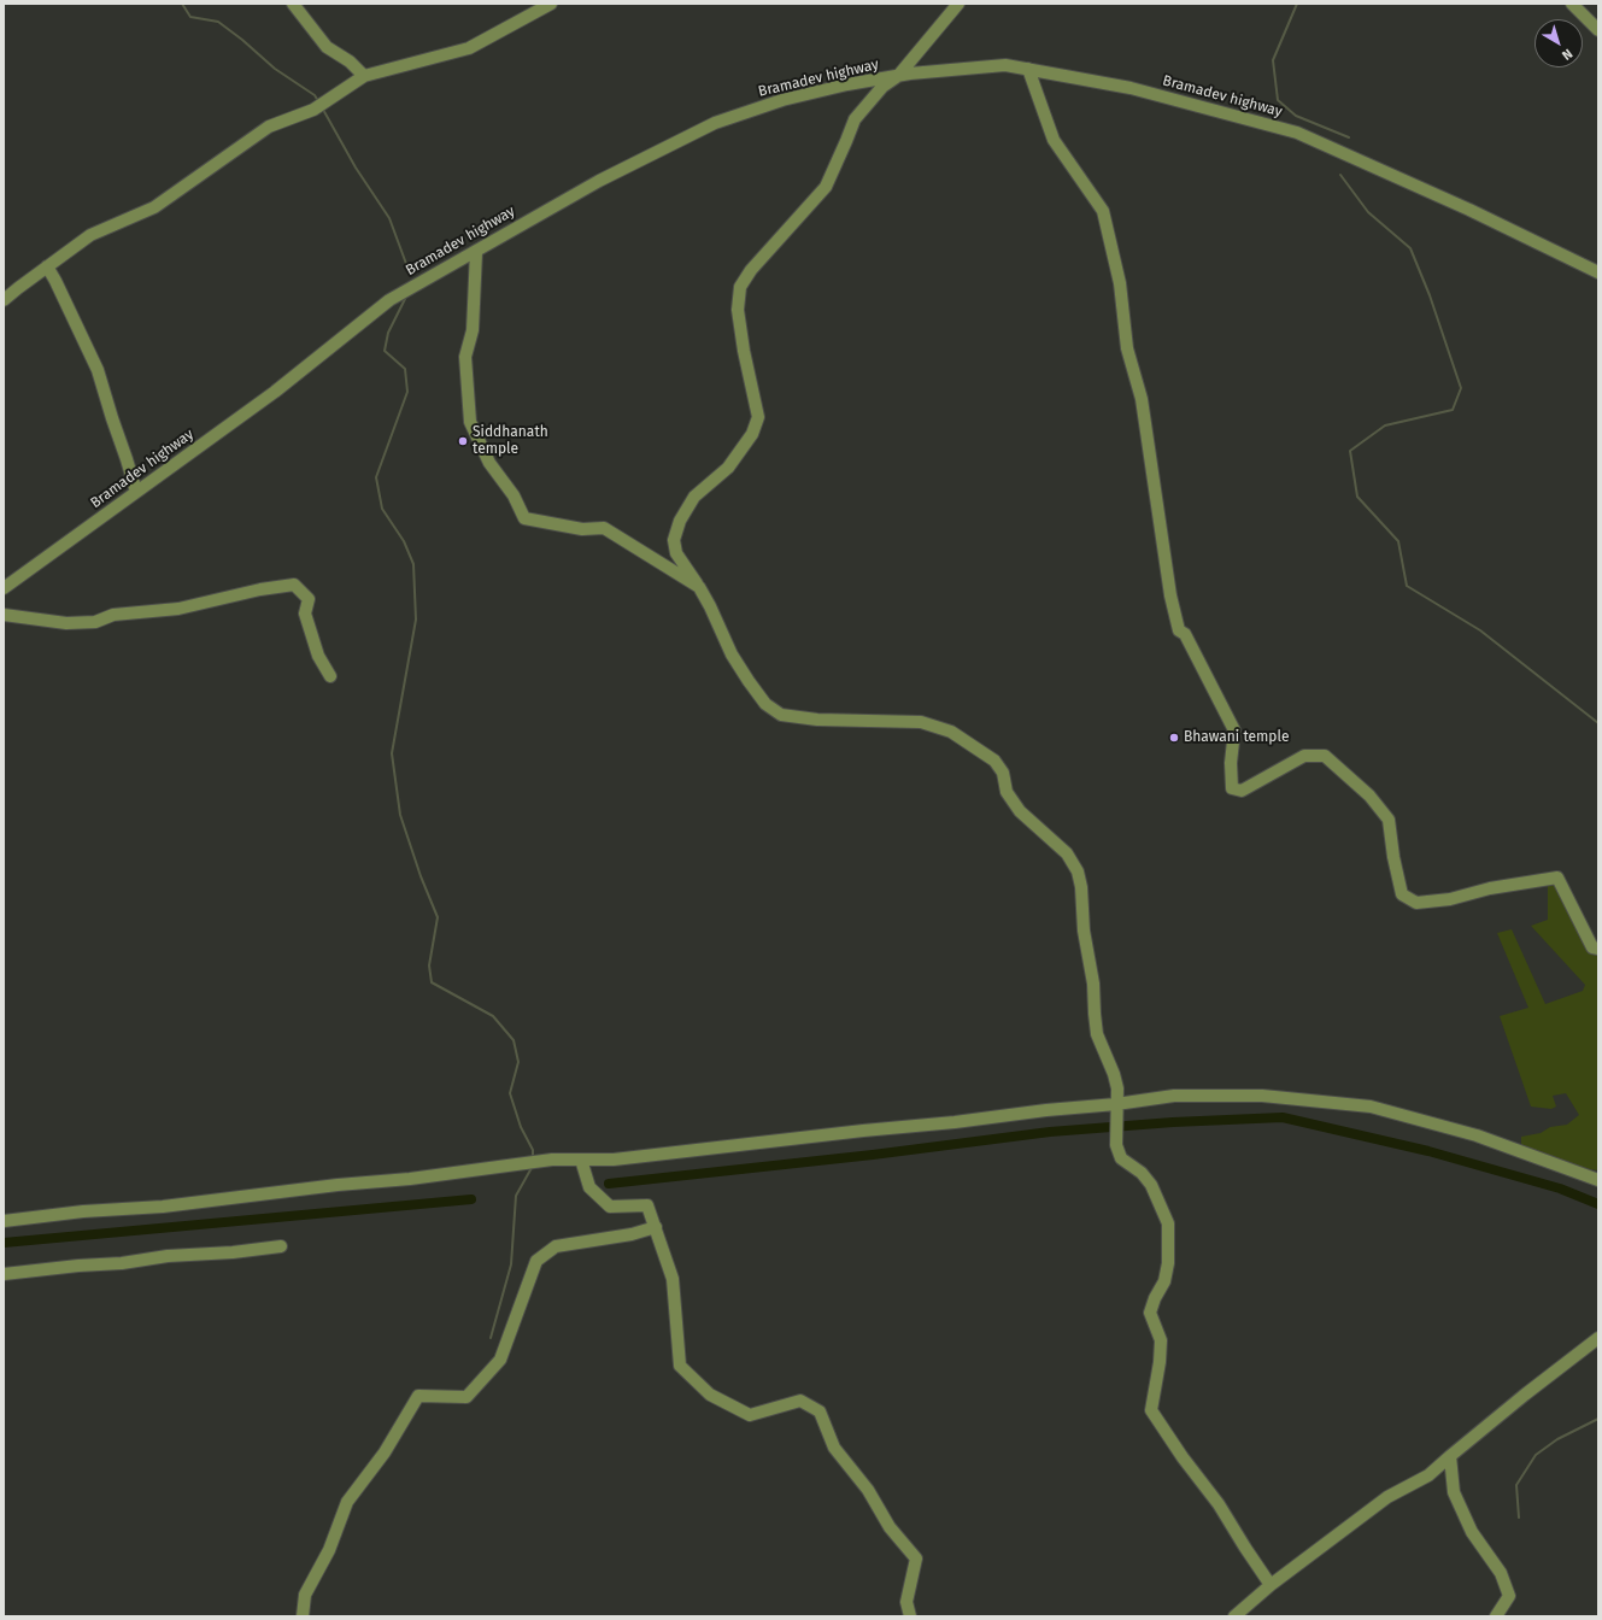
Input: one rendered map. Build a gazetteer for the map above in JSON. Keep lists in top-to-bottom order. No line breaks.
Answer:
{"streets":{"street":["Bramadev highway"]},"places":["Siddhanath temple","Bhawani temple"],"north":"bottom right"}
